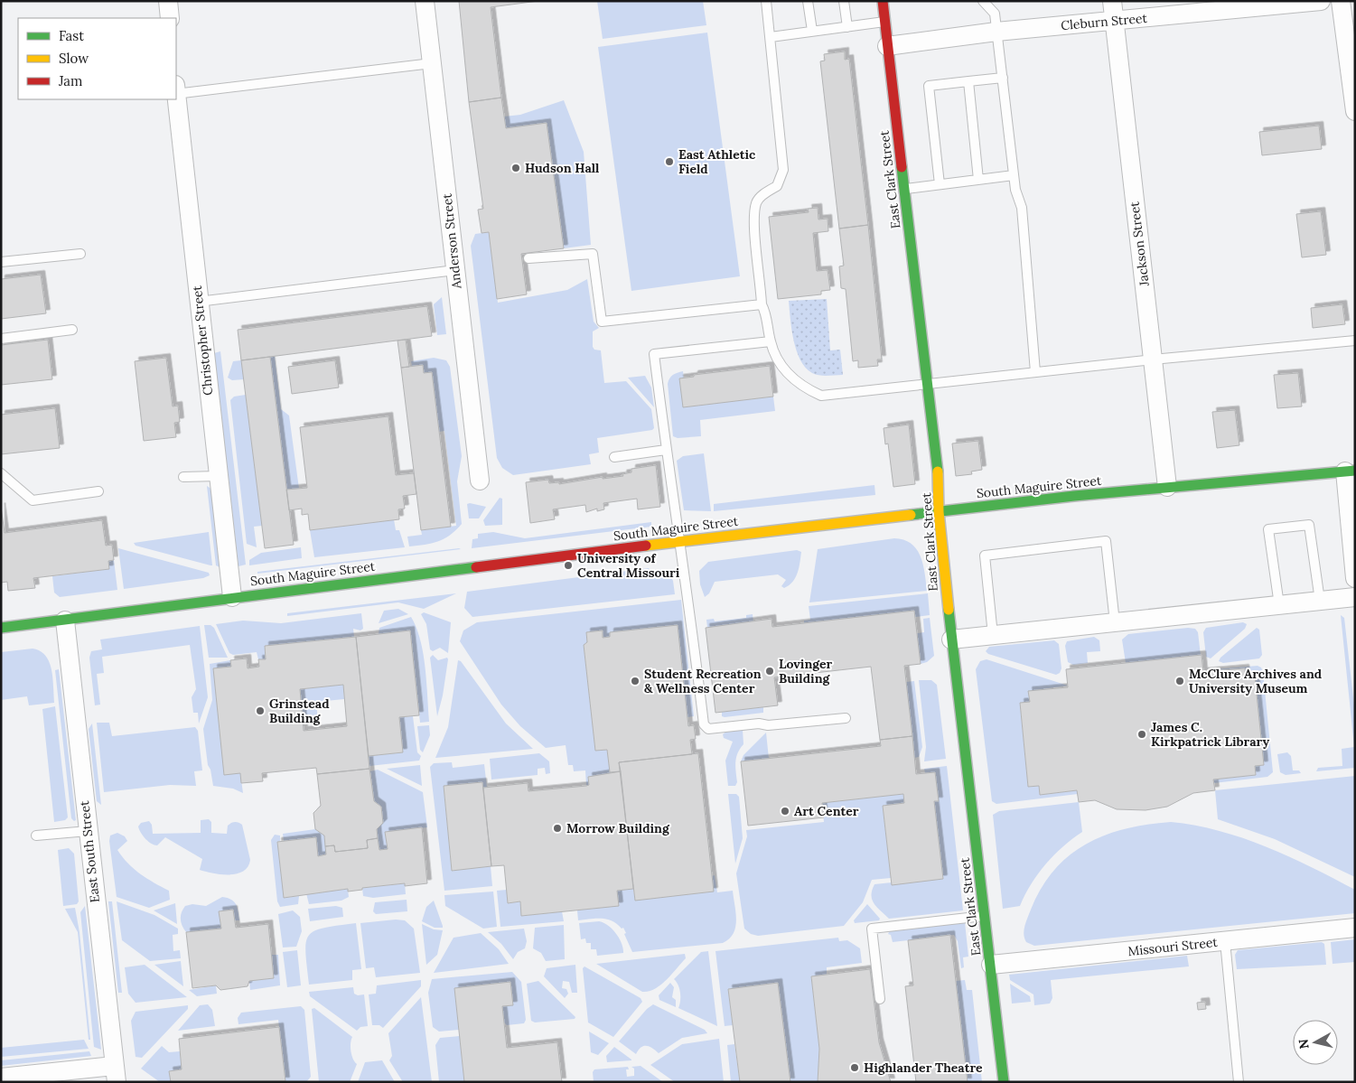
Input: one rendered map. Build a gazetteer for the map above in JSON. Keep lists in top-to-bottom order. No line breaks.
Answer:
{"streets":{"main road":["East Clark Street","South Maguire Street"],"street":["Cleburn Street","Anderson Street","Jackson Street","Christopher Street","East South Street","Missouri Street"]},"crossings":[["Cleburn Street","East Clark Street"],["Cleburn Street","Jackson Street"],["East Clark Street","South Maguire Street"],["East Clark Street","Missouri Street"],["Jackson Street","South Maguire Street"],["Christopher Street","South Maguire Street"],["South Maguire Street","East South Street"]],"places":["East Athletic Field","Hudson Hall","University of Central Missouri","Lovinger Building","Student Recreation & Wellness Center","McClure Archives and University Museum","Grinstead Building","James C. Kirkpatrick Library","Art Center","Morrow Building","Highlander Theatre"],"legend":["Fast","Slow","Jam"],"north":"left"}
